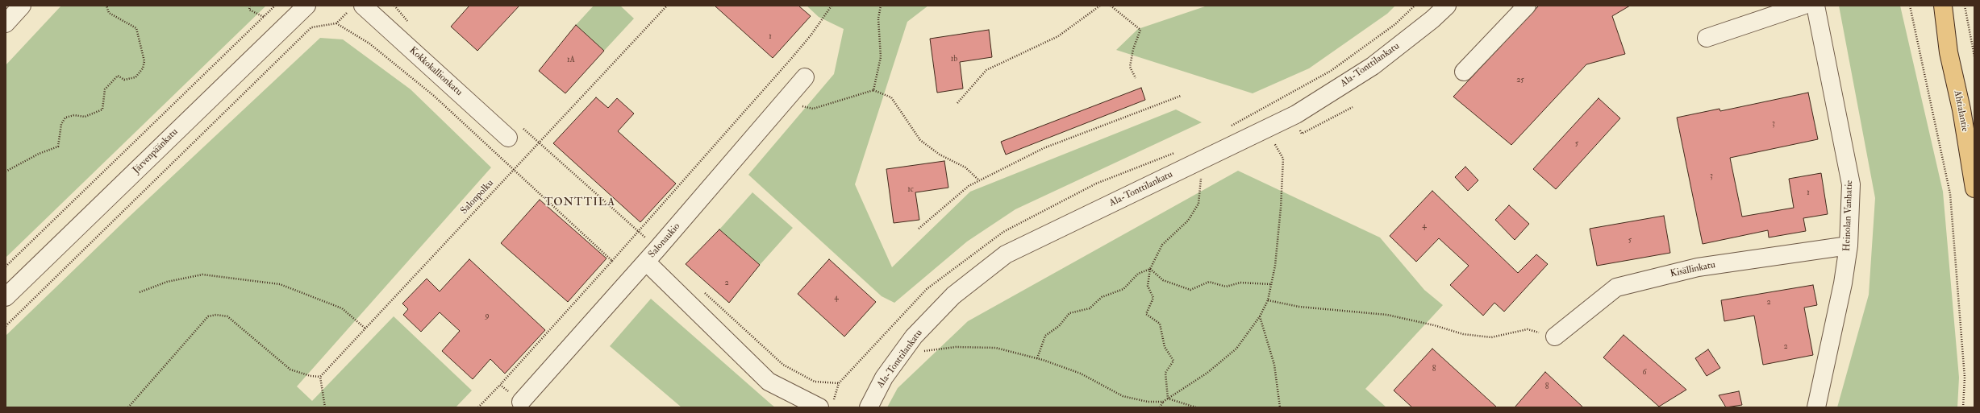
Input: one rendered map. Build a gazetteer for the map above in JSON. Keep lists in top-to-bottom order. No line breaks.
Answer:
{"streets":{"main road":["Ahtialantie"],"street":["Ala-Tonttilankatu","Kokkokallionkatu","Järvenpäänkatu","Heinolan Vanhatie","Salonaukio","Kisällinkatu"],"path":["Salonpolku"]},"crossings":[["Heinolan Vanhatie","Kisällinkatu"]],"districts":["TONTTILA"],"house_numbers":["1","1b","1A","25","3","5","3","1c","1","4","5","2","4","2","9","2","8","6","8"]}
